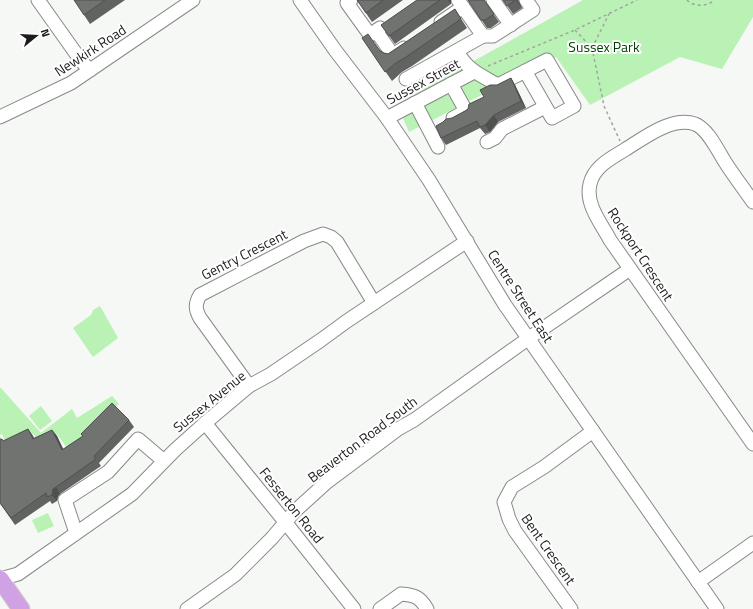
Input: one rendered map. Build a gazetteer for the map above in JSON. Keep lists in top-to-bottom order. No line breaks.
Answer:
{"streets":{"street":["Newkirk Road","Sussex Street","Gentry Crescent","Rockport Crescent","Centre Street East","Sussex Avenue","Beaverton Road South","Fesserton Road","Bent Crescent"]},"crossings":[["Sussex Street","Centre Street East"],["Gentry Crescent","Sussex Avenue"],["Rockport Crescent","Beaverton Road South"],["Centre Street East","Sussex Avenue"],["Centre Street East","Beaverton Road South"],["Centre Street East","Bent Crescent"],["Sussex Avenue","Fesserton Road"],["Beaverton Road South","Fesserton Road"]],"parks":["Sussex Park"],"north":"right"}
